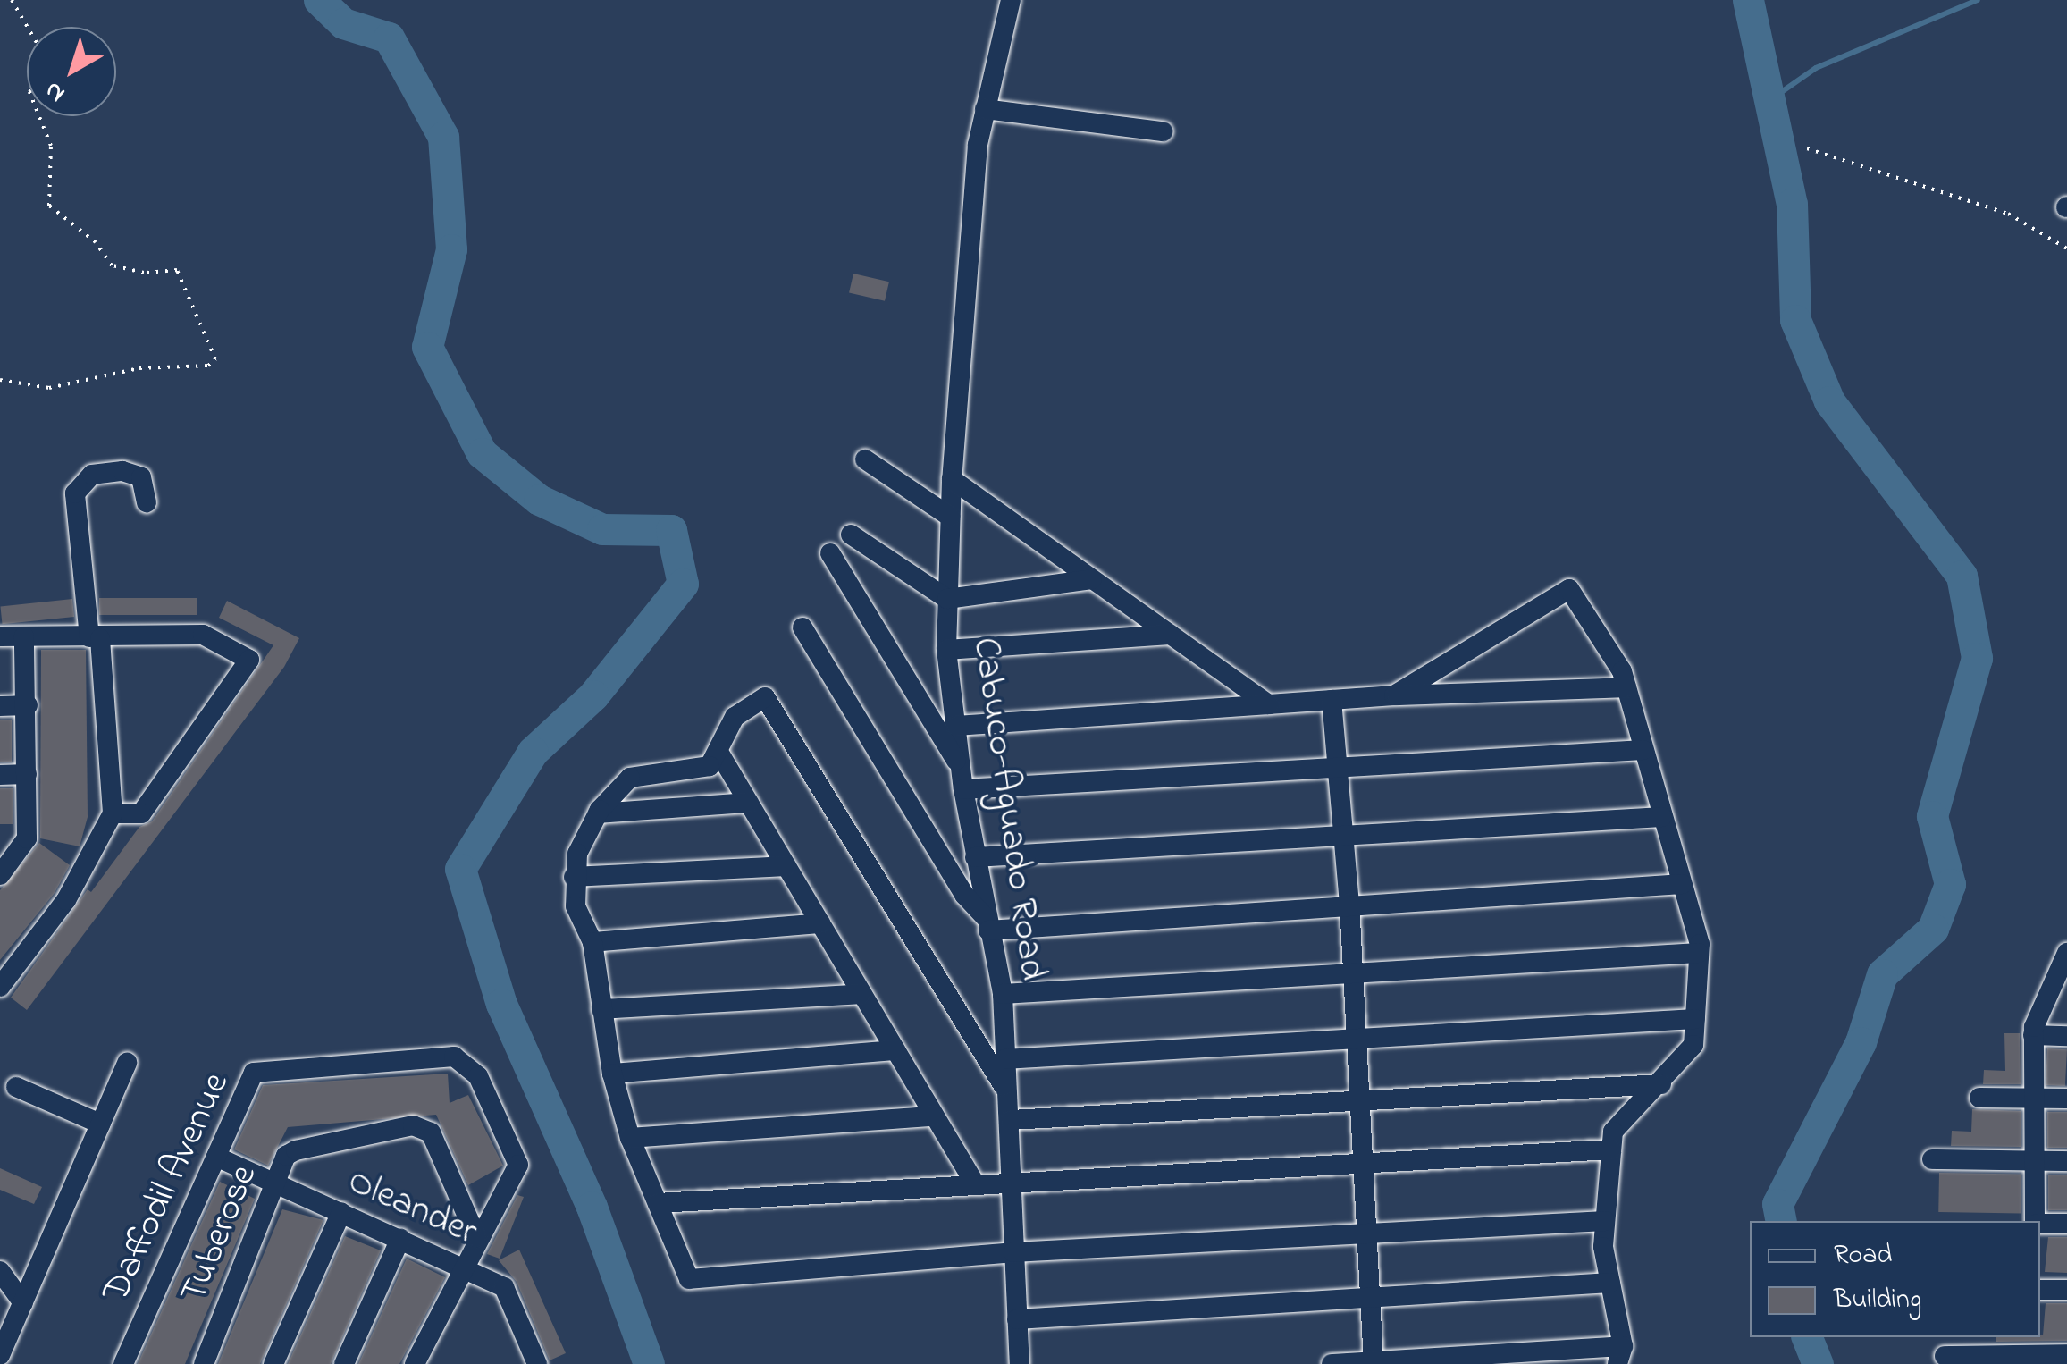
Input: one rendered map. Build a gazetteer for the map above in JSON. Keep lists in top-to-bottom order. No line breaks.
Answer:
{"streets":{"street":["Cabuco-Aguado Road","Daffodil Avenue","Oleander","Tuberose"]},"crossings":[["Daffodil Avenue","Oleander"],["Daffodil Avenue","Tuberose"],["Oleander","Tuberose"]],"legend":["Road","Building"],"north":"bottom left"}
